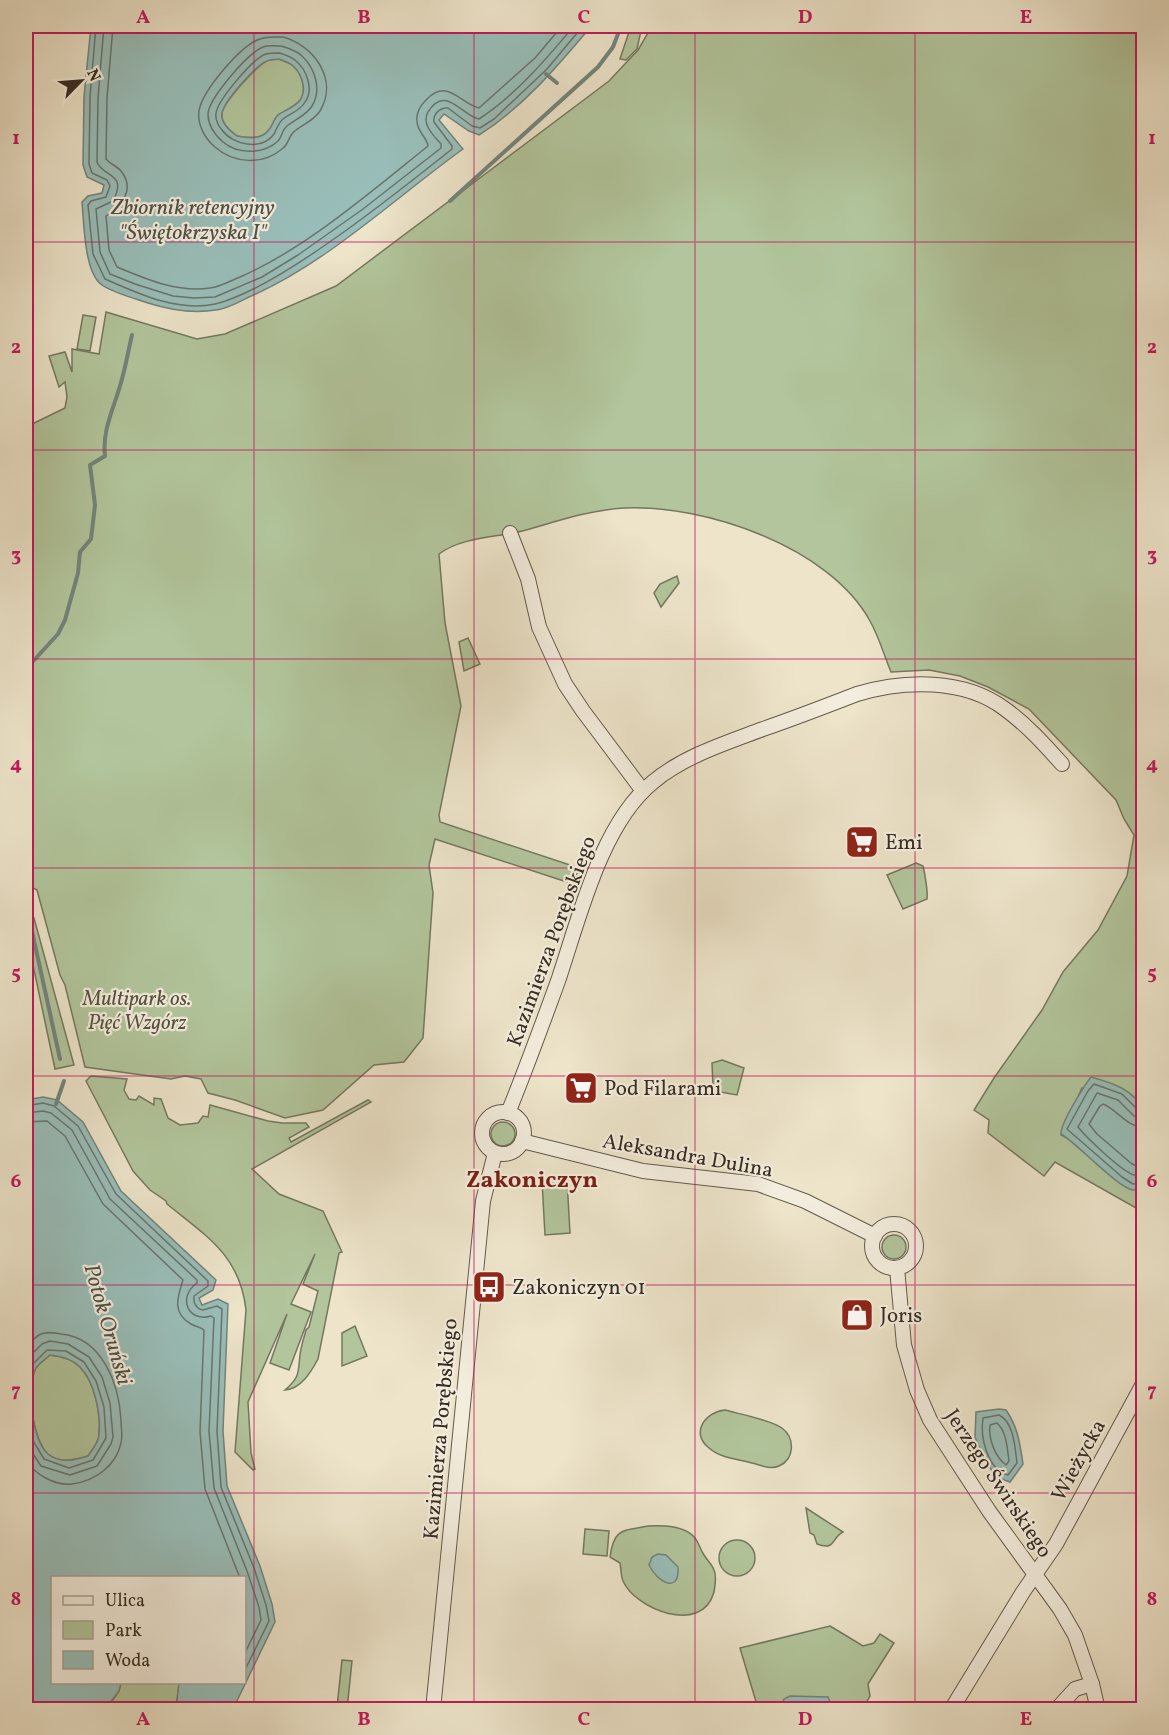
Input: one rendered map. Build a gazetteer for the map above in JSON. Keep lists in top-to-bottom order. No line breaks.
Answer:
{"streets":{"street":["Kazimierza Porębskiego","Aleksandra Dulina","Wieżycka","Jerzego Świrskiego"]},"crossings":[["Kazimierza Porębskiego","Aleksandra Dulina"],["Aleksandra Dulina","Jerzego Świrskiego"],["Wieżycka","Jerzego Świrskiego"]],"districts":["Zakoniczyn"],"water":["Zbiornik retencyjny \"Świętokrzyska I\"","Potok Oruński"],"parks":["Multipark os. Pięć Wzgórz"],"places":{"supermarket":["Emi","Pod Filarami"],"bus stop":["Zakoniczyn 01"],"shop":["Joris"]},"legend":["Ulica","Park","Woda"],"north":"top right","grid":{"columns":["A","B","C","D","E"],"rows":["1","2","3","4","5","6","7","8"]}}
